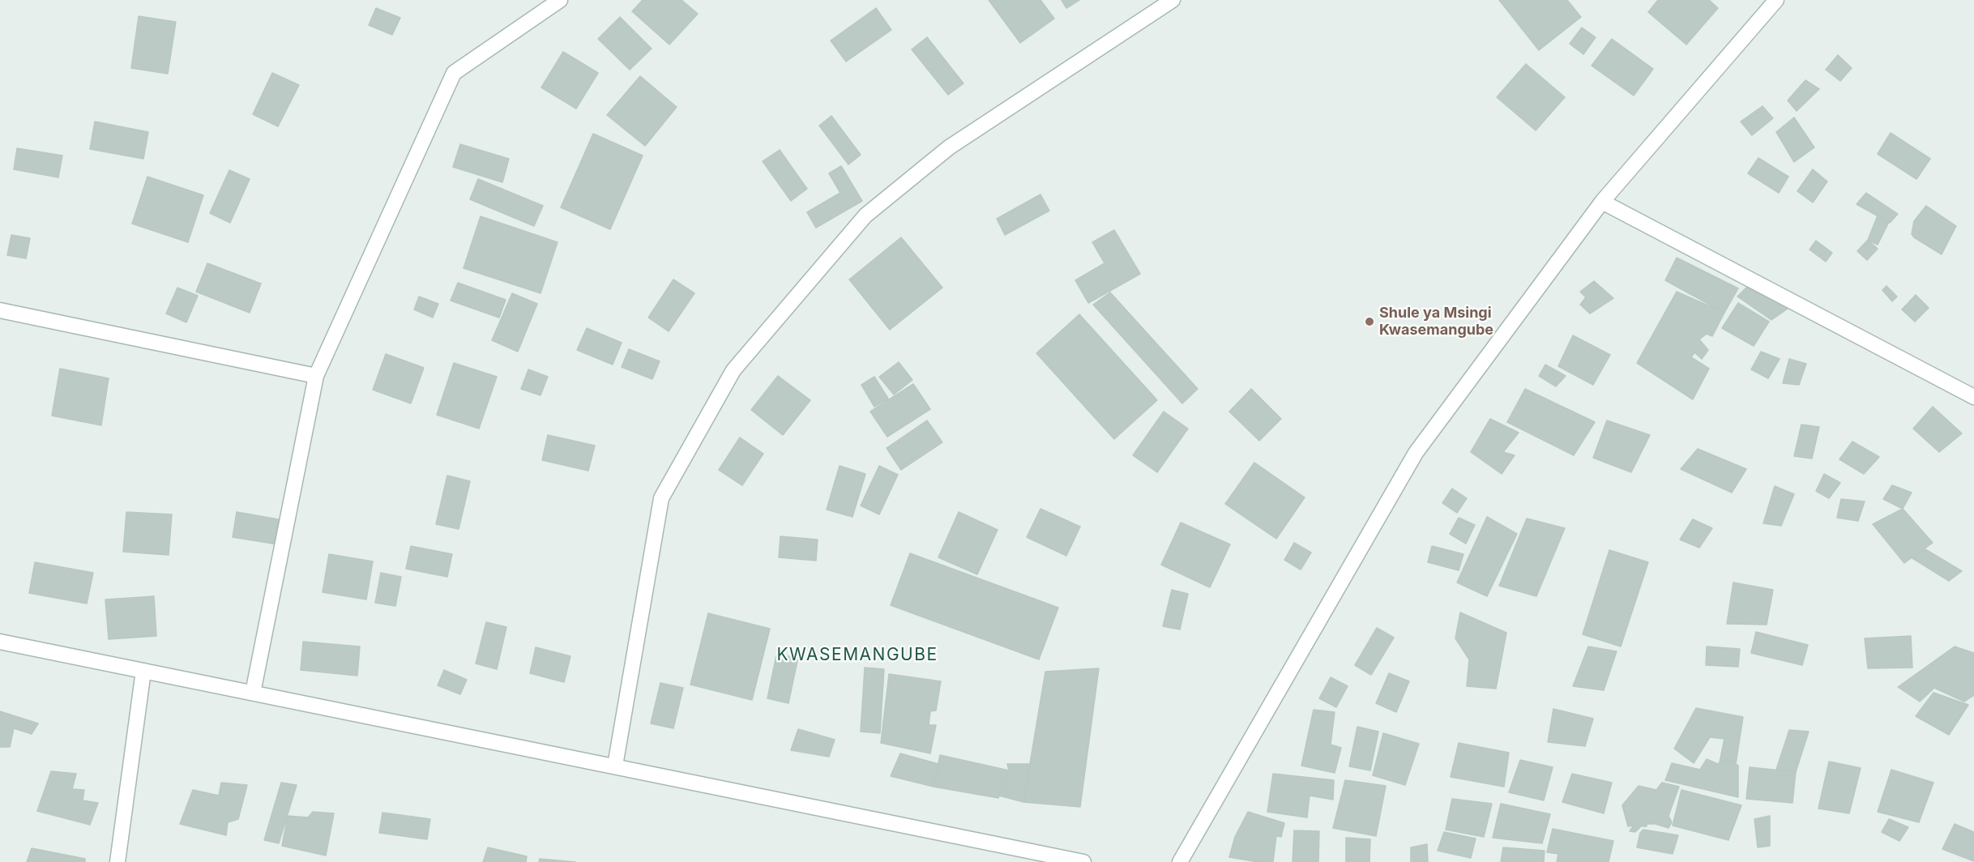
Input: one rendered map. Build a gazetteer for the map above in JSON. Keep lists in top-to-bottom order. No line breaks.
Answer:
{"districts":["KWASEMANGUBE"],"places":["Shule ya Msingi Kwasemangube"]}
